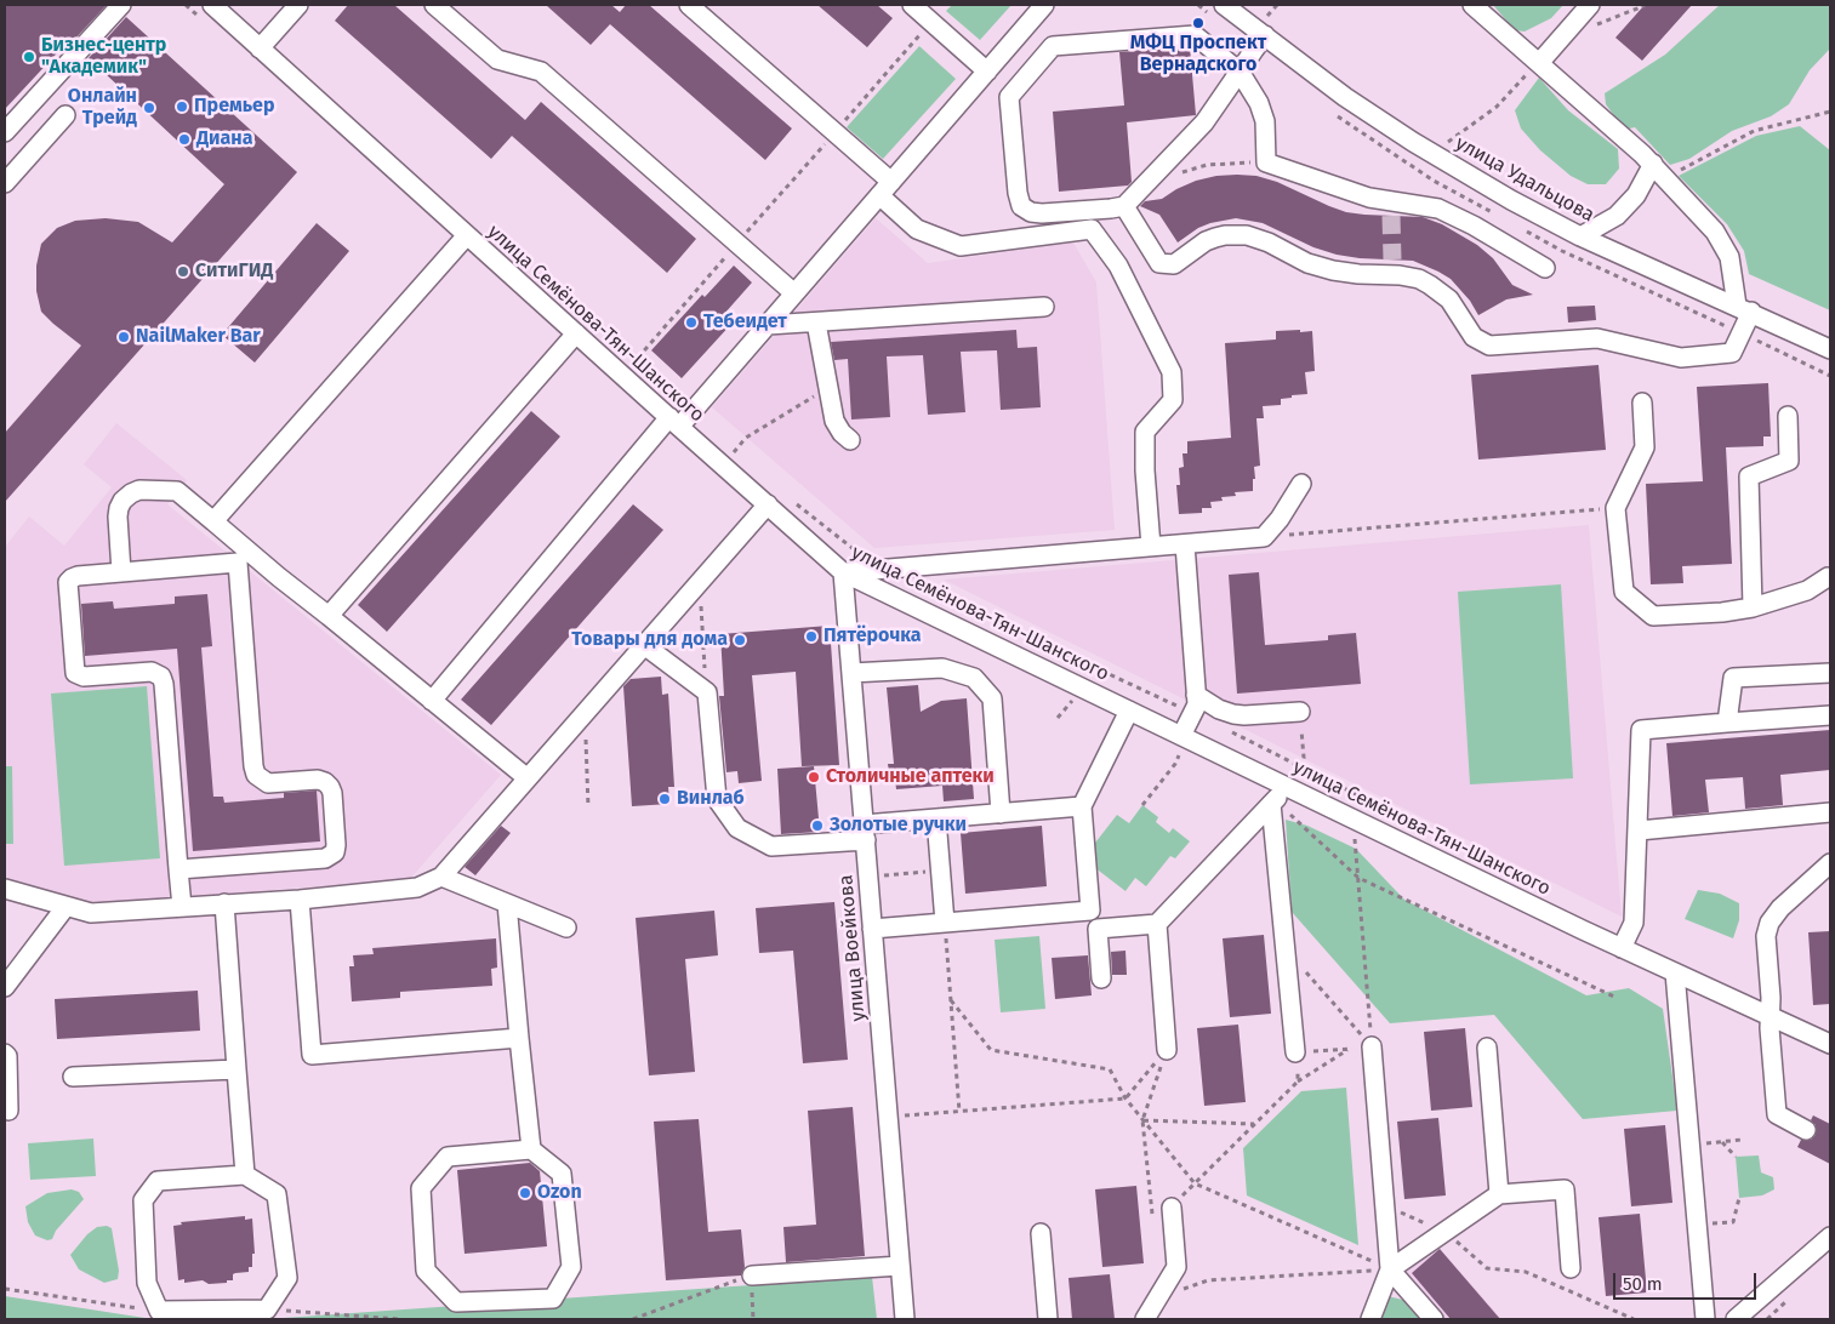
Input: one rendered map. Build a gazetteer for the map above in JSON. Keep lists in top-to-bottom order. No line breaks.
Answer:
{"streets":{"street":["улица Удальцова","улица Семёнова-Тян-Шанского","улица Воейкова"]},"crossings":[["улица Семёнова-Тян-Шанского","улица Воейкова"]],"places":["МФЦ Проспект Вернадского","Бизнес-центр \"Академик\"","Премьер","Онлайн Трейд","Диана","СитиГИД","Тебеидет","NailMaker Bar","Пятёрочка","Товары для дома","Столичные аптеки","Винлаб","Золотые ручки","Ozon"],"scale_bar":"50 m"}
